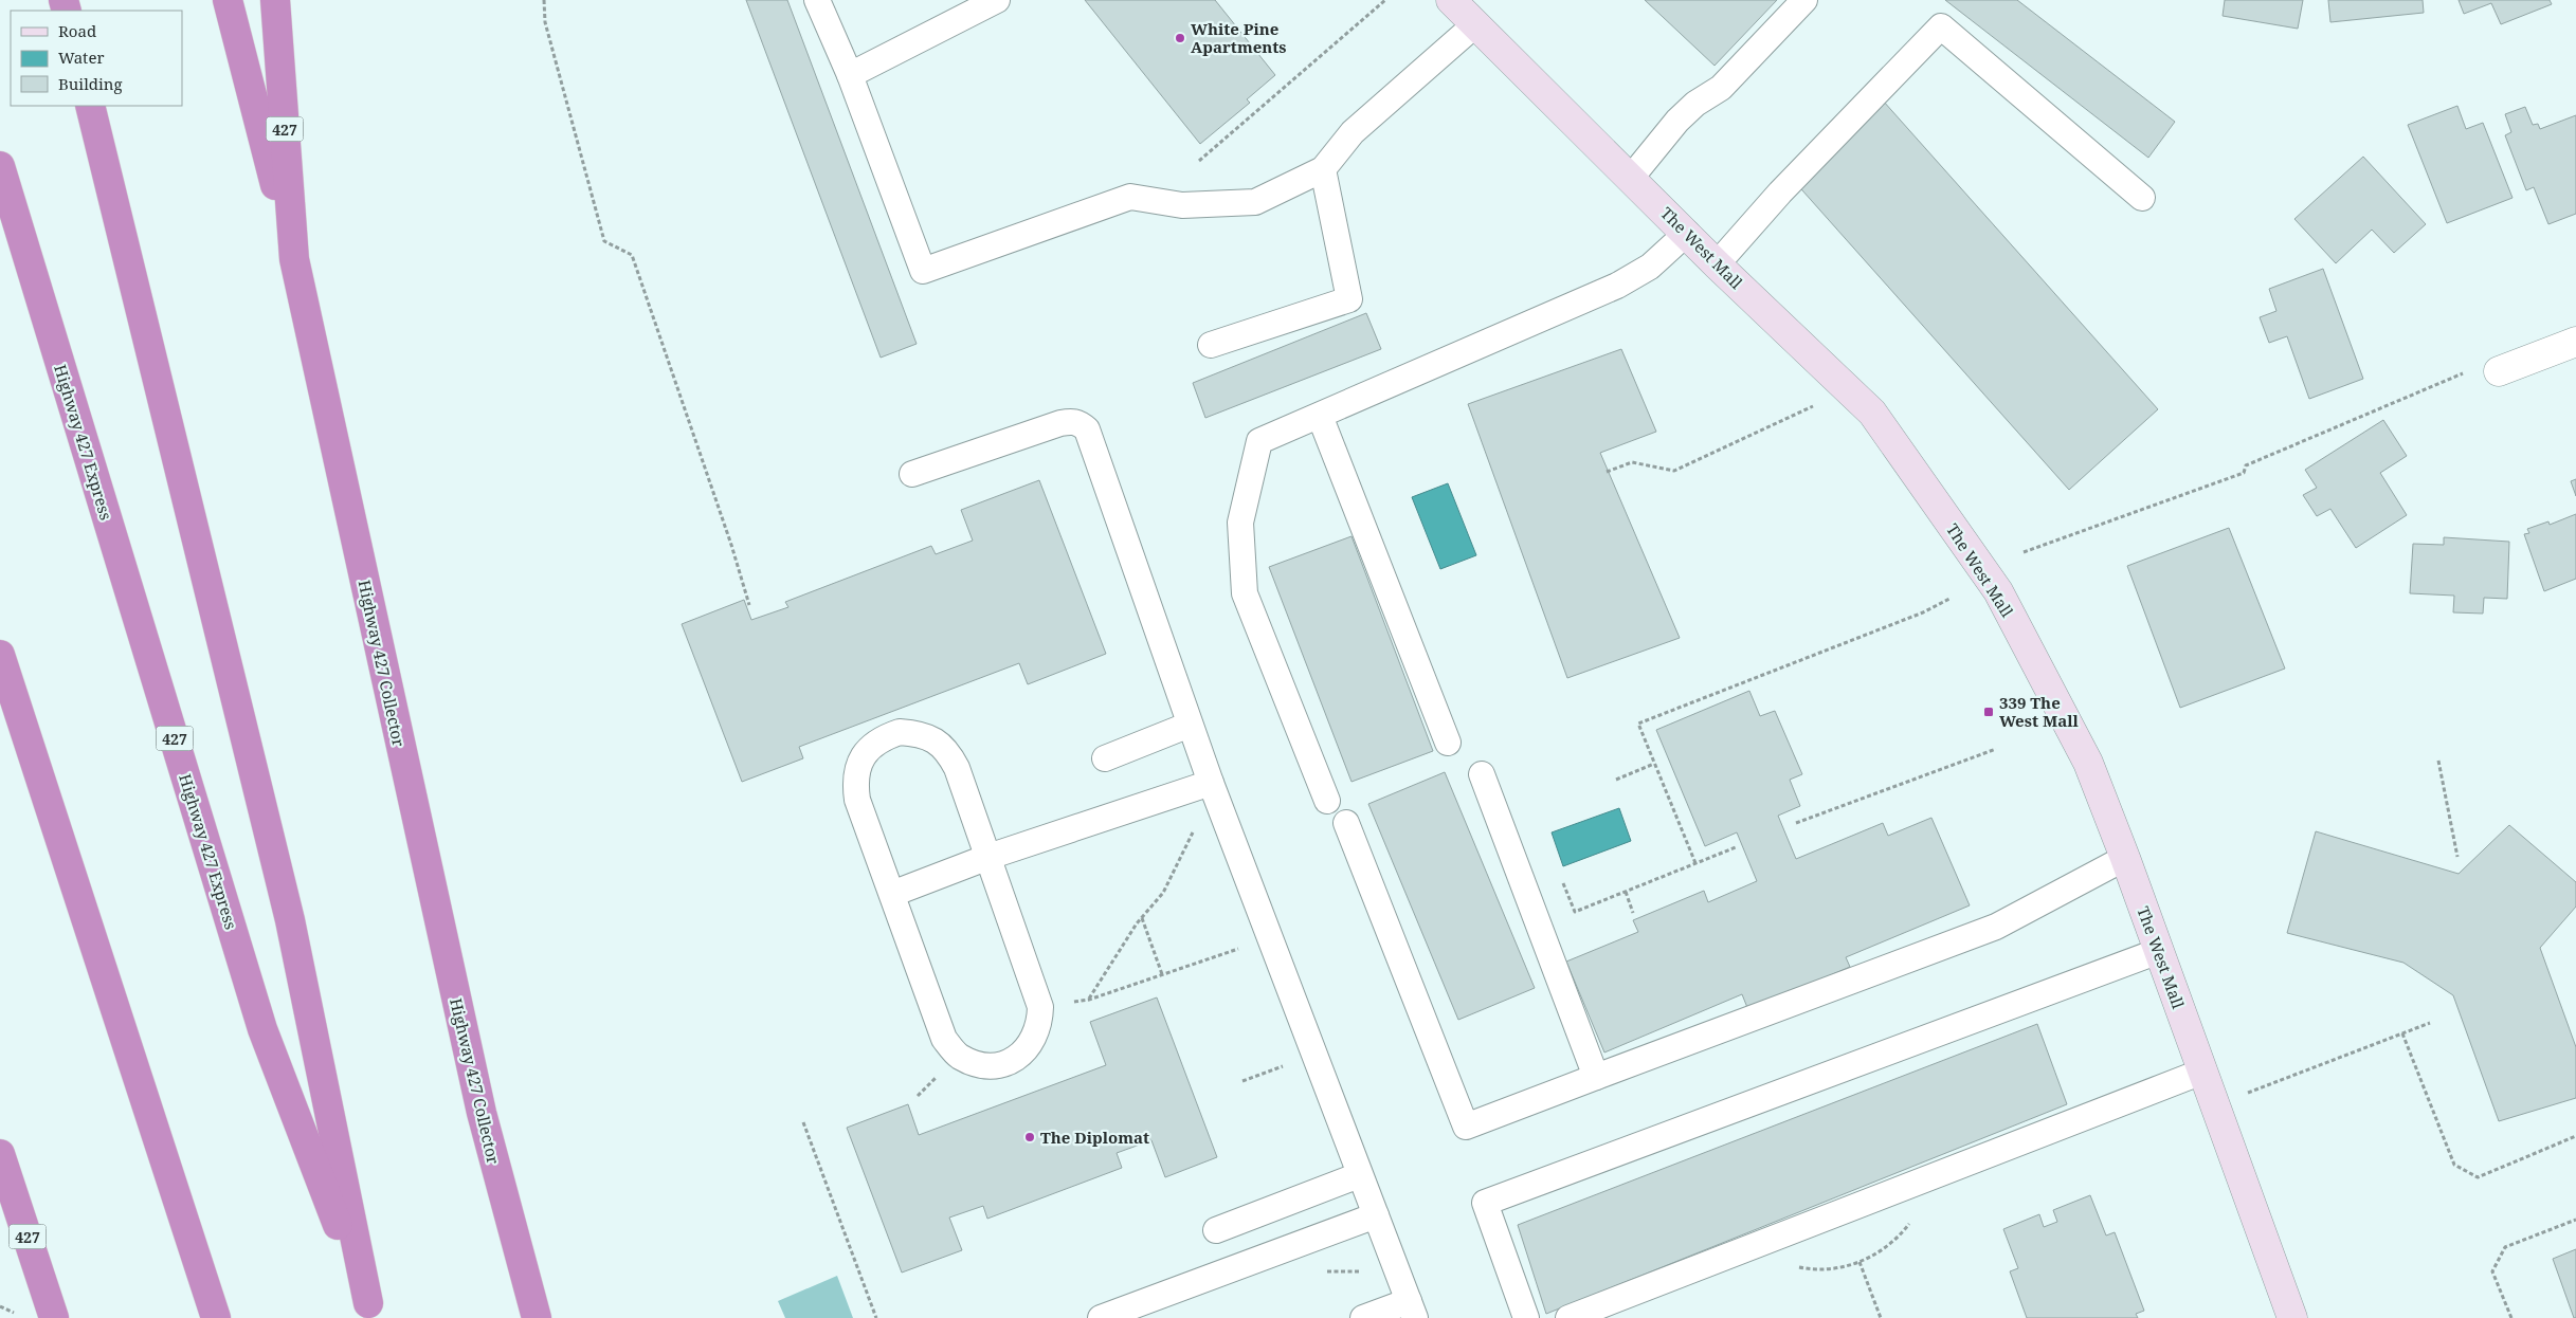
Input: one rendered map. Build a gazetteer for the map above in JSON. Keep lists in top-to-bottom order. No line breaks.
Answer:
{"streets":{"highway":["427","Highway 427 Express","Highway 427 Collector"],"main road":["The West Mall"]},"places":{"other":["White Pine Apartments","The Diplomat"],"transit":["339 The West Mall"]},"legend":["Road","Water","Building"]}
